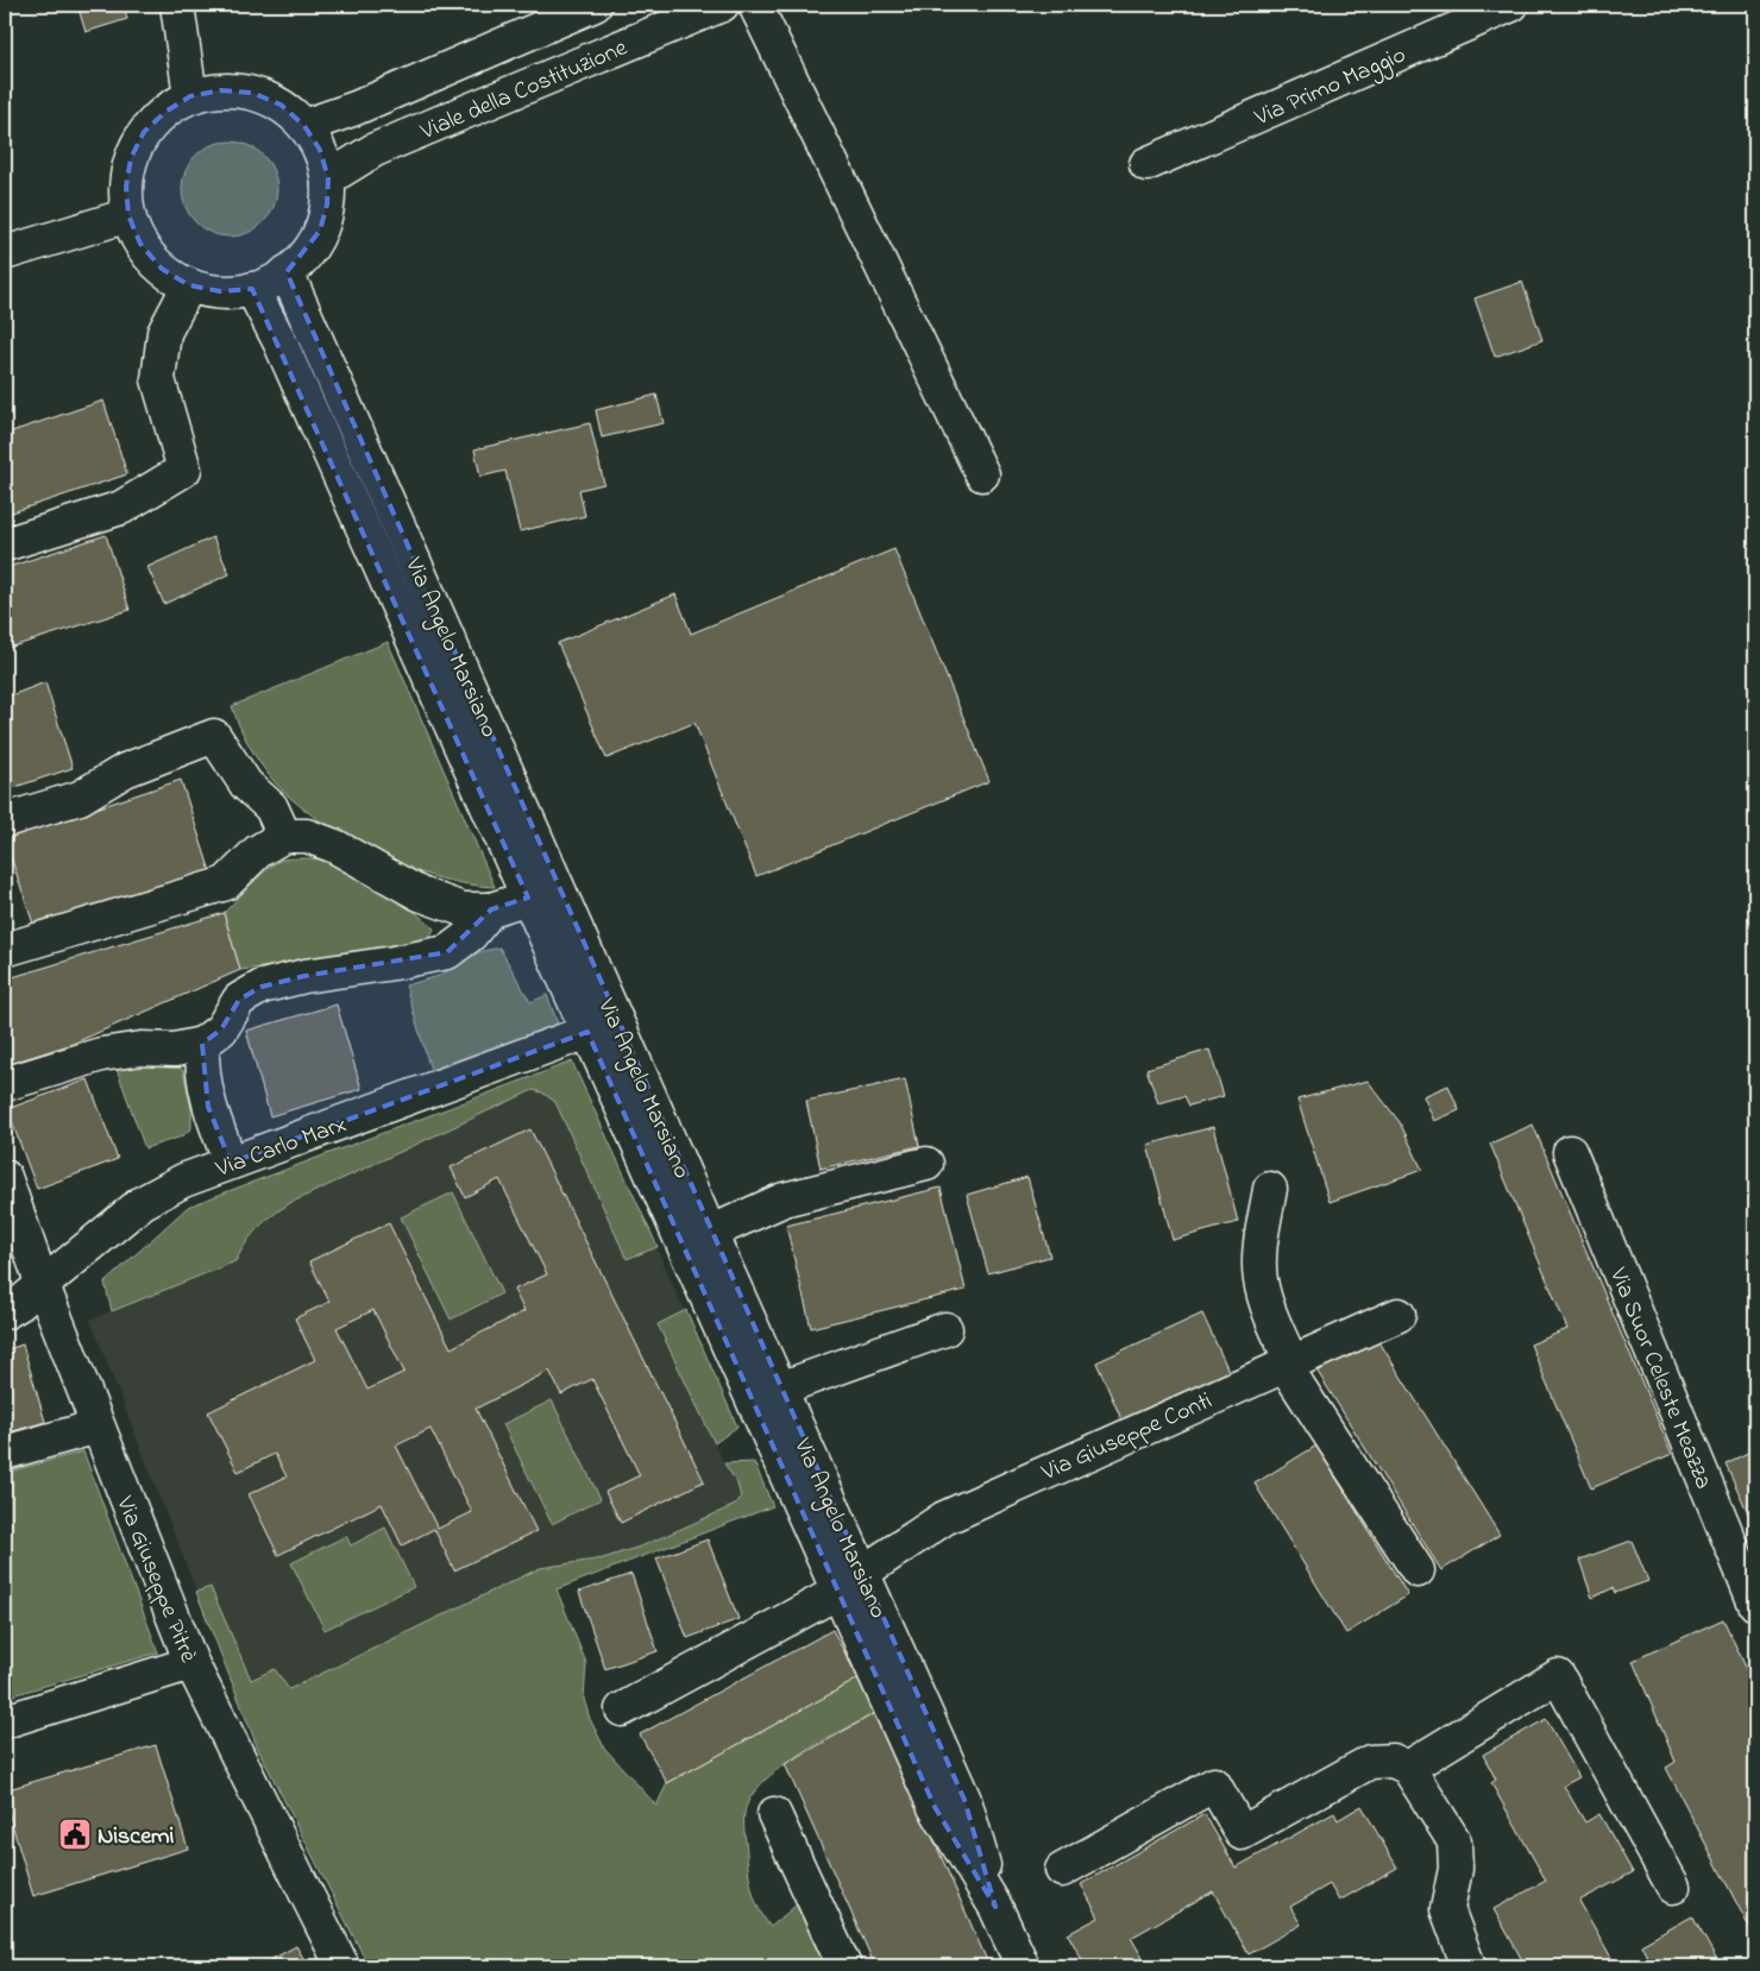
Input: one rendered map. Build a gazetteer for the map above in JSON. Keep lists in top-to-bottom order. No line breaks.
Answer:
{"streets":{"street":["Via Primo Maggio","Viale della Costituzione","Via Angelo Marsiano","Via Carlo Marx","Via Suor Celeste Meazza","Via Giuseppe Conti","Via Giuseppe Pitrè"]},"crossings":[["Viale della Costituzione","Via Angelo Marsiano"],["Via Angelo Marsiano","Via Carlo Marx"],["Via Angelo Marsiano","Via Giuseppe Conti"],["Via Carlo Marx","Via Giuseppe Pitrè"]],"places":{"public building":["Niscemi"]}}
